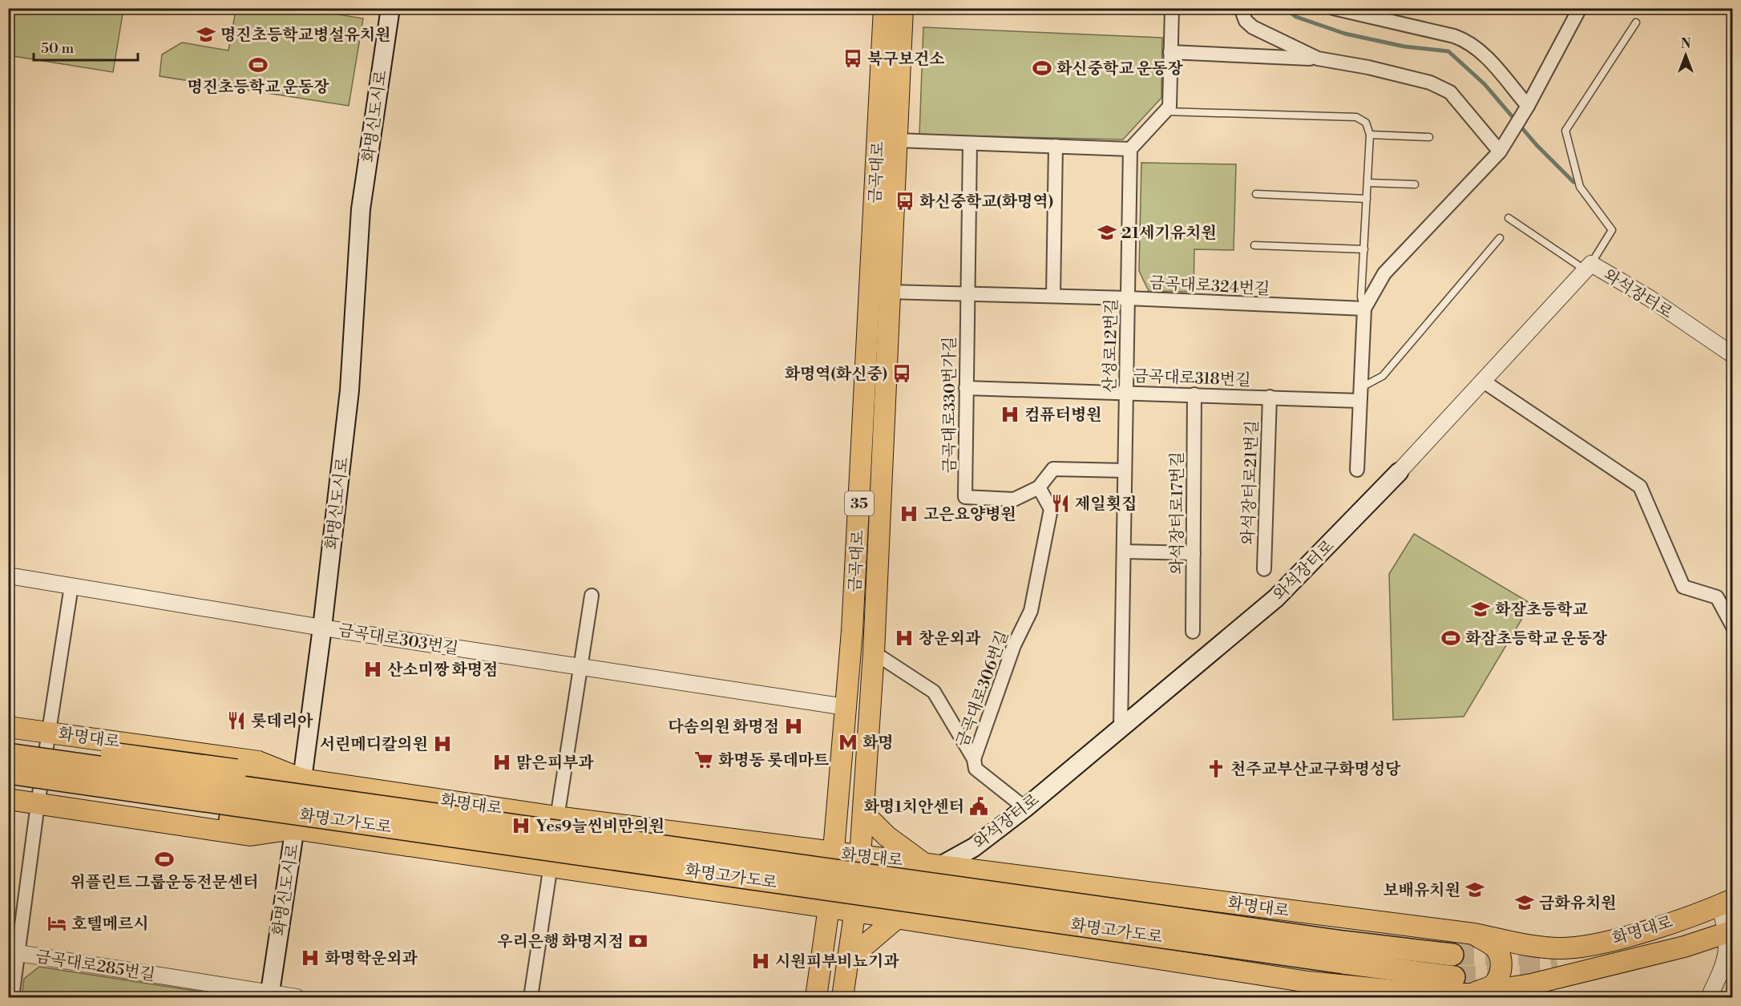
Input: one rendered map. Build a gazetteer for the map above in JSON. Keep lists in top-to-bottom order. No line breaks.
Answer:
{"streets":{"highway":["화명고가도로"],"main road":["화명신도시로","금곡대로","와석장터로","35","화명대로"],"street":["금곡대로324번길","산성로12번길","금곡대로318번길","금곡대로330번가길","와석장터로21번길","와석장터로17번길","금곡대로303번길","금곡대로306번길","금곡대로285번길"]},"crossings":[["화명신도시로","금곡대로303번길"],["화명신도시로","화명대로"],["화명신도시로","금곡대로285번길"],["금곡대로","금곡대로324번길"],["금곡대로","와석장터로"],["금곡대로","금곡대로303번길"],["금곡대로","금곡대로306번길"],["금곡대로","화명대로"],["금곡대로324번길","산성로12번길"],["금곡대로324번길","금곡대로330번가길"],["와석장터로","산성로12번길"],["와석장터로","화명대로"],["산성로12번길","금곡대로318번길"],["산성로12번길","금곡대로330번가길"],["금곡대로318번길","금곡대로330번가길"],["금곡대로318번길","와석장터로21번길"],["금곡대로318번길","와석장터로17번길"],["금곡대로330번가길","금곡대로306번길"]],"places":{"school or university":["명진초등학교병설유치원","21세기유치원","화잠초등학교","보배유치원","금화유치원"],"bus stop":["북구보건소","화신중학교(화명역)","화명역(화신중)"],"sports":["명진초등학교 운동장","화신중학교 운동장","화잠초등학교 운동장","위플린트 그룹운동전문센터"],"hospital":["컴퓨터병원","고은요양병원","창운외과","산소미짱 화명점","다솜의원 화명점","서린메디칼의원","맑은피부과","Yes9늘씬비만의원","화명학운외과","시원피부비뇨기과"],"restaurant":["제일횟집","롯데리아"],"metro station":["화명"],"supermarket":["화명동 롯데마트"],"church":["천주교부산교구화명성당"],"public building":["화명1치안센터"],"hotel":["호텔메르시"],"bank":["우리은행 화명지점"]},"scale_bar":"50 m","north":"top"}
